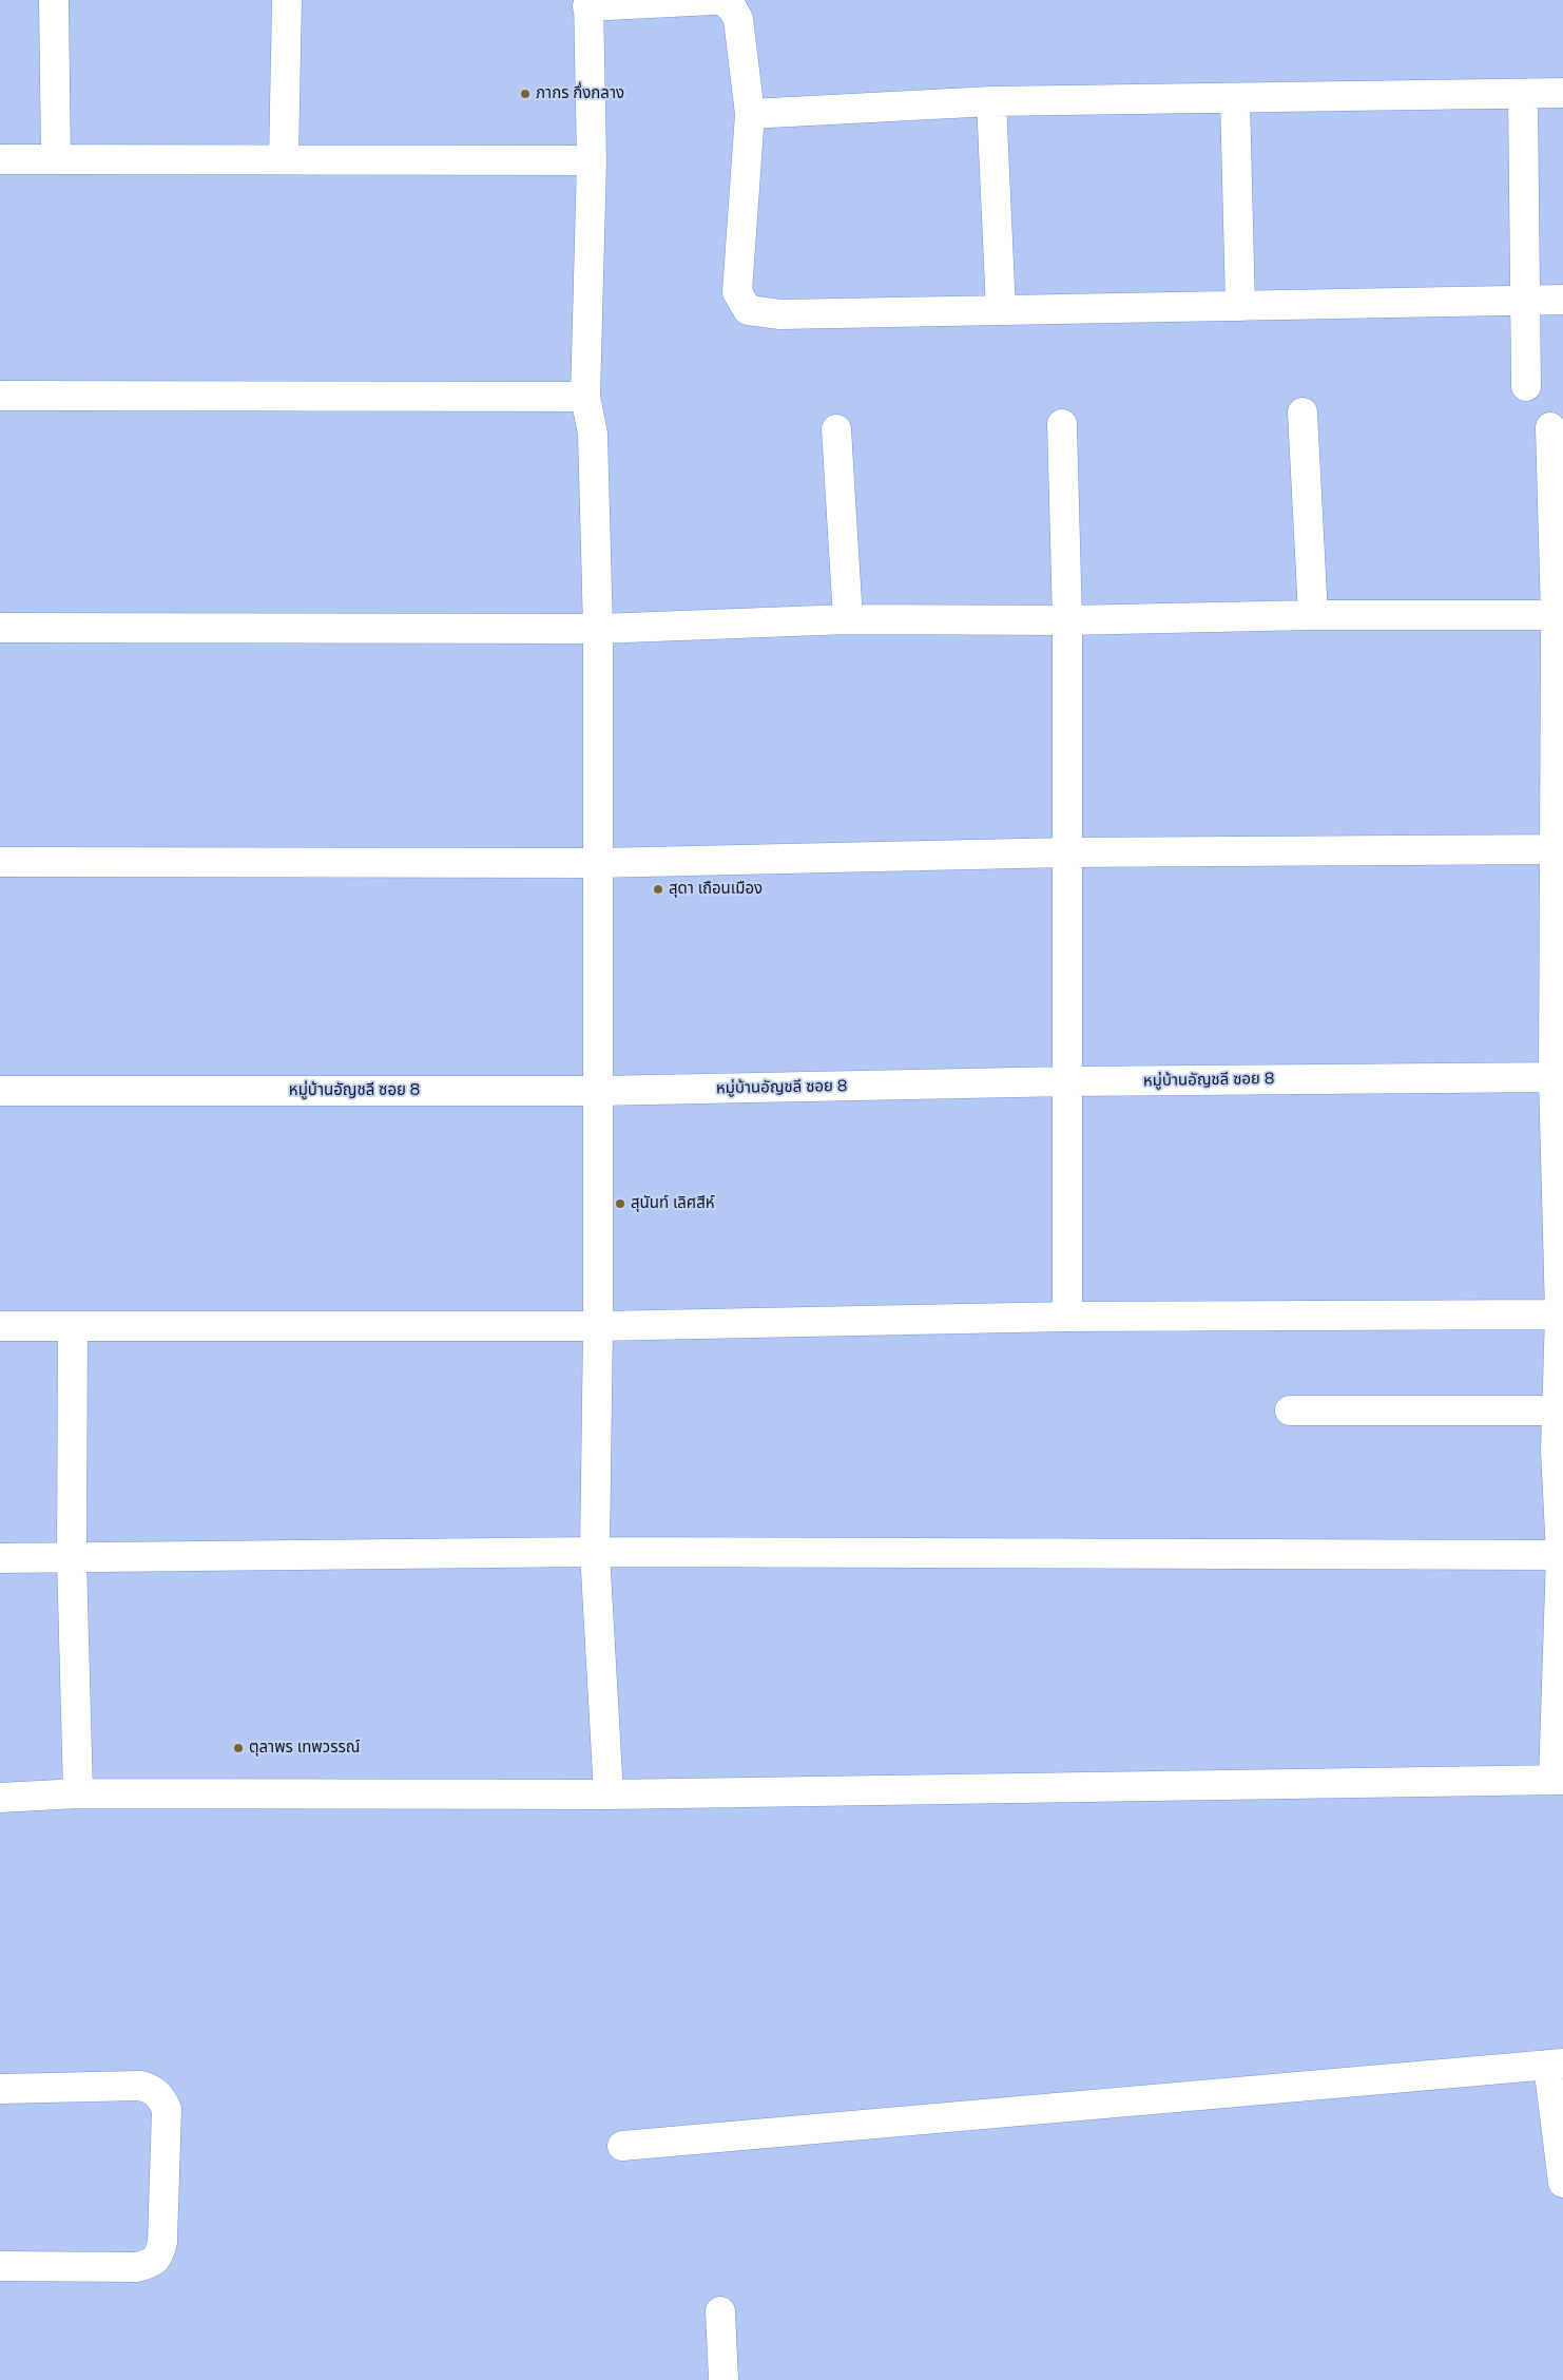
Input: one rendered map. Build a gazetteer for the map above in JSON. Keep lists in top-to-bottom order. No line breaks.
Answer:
{"streets":{"street":["หมู่บ้านอัญชลี ซอย 8"]},"places":["ภากร กึ่งกลาง","สุดา เถือนเมือง","สุนันท์ เลิศสีห์","ตุลาพร เทพวรรณ์"]}
